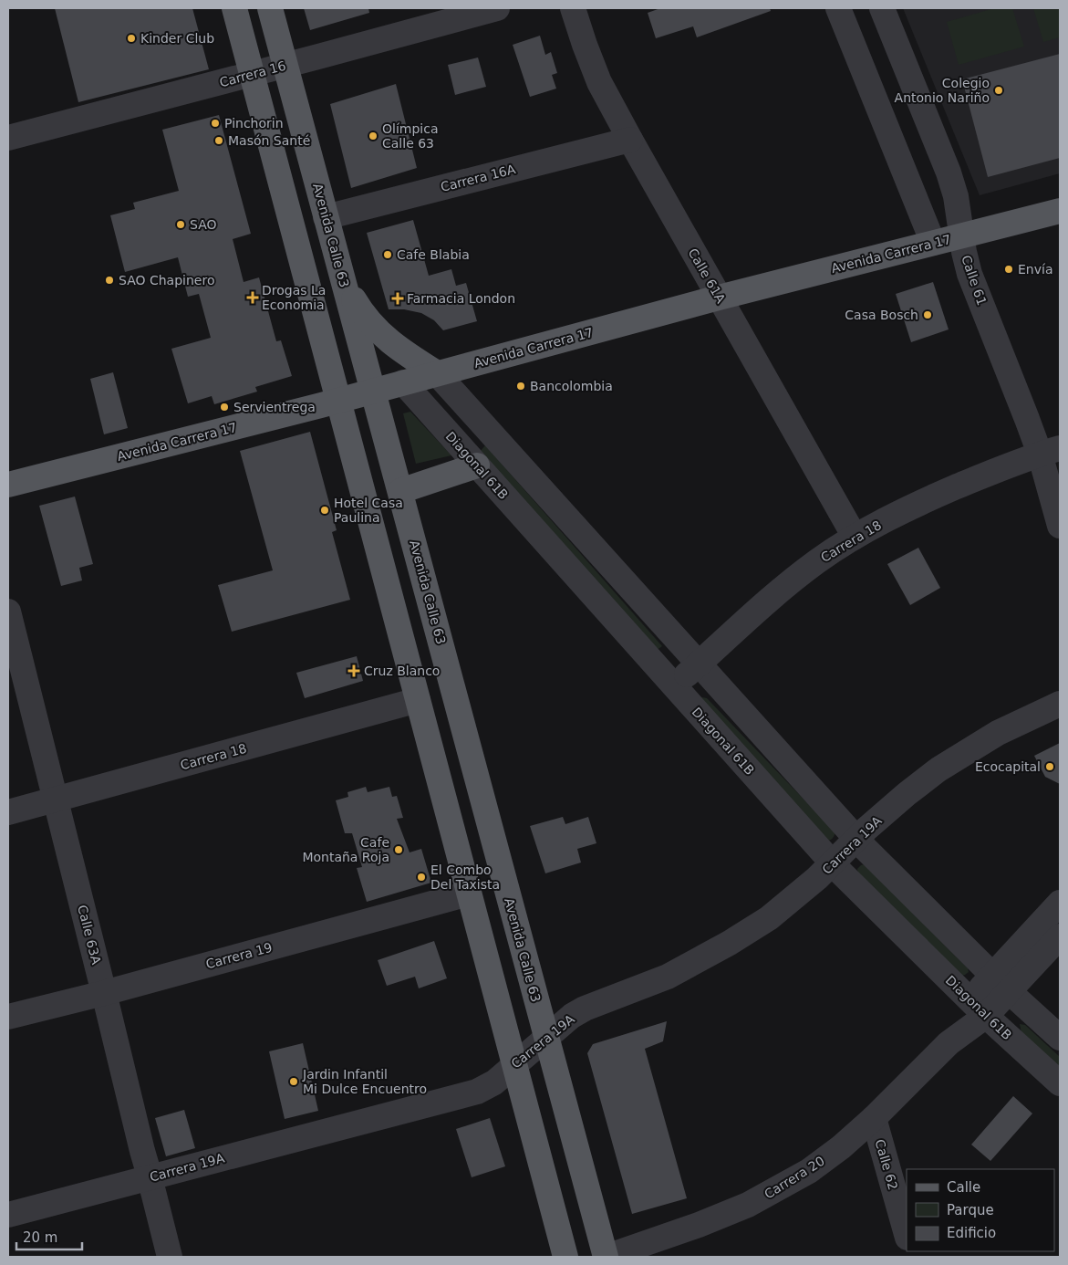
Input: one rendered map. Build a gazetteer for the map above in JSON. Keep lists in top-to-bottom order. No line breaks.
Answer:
{"streets":{"main road":["Avenida Calle 63","Avenida Carrera 17"],"street":["Carrera 16","Carrera 16A","Calle 61A","Calle 61","Diagonal 61B","Carrera 18","Carrera 19A","Calle 63A","Carrera 19","Calle 62","Carrera 20"]},"crossings":[["Carrera 16","Avenida Calle 63"],["Carrera 16A","Avenida Calle 63"],["Carrera 16A","Calle 61A"],["Avenida Calle 63","Avenida Carrera 17"],["Avenida Calle 63","Carrera 19A"],["Avenida Calle 63","Carrera 20"],["Avenida Carrera 17","Calle 61A"],["Avenida Carrera 17","Calle 61"],["Avenida Carrera 17","Diagonal 61B"],["Calle 61A","Carrera 18"],["Calle 61","Carrera 18"],["Diagonal 61B","Carrera 18"],["Diagonal 61B","Carrera 19A"],["Diagonal 61B","Carrera 20"],["Carrera 18","Calle 63A"],["Carrera 19A","Calle 63A"],["Calle 63A","Carrera 19"],["Calle 62","Carrera 20"]],"places":{"other":["Kinder Club","Colegio Antonio Nariño","Pinchorin","Olímpica Calle 63","Masón Santé","SAO","Cafe Blabia","Envía","SAO Chapinero","Casa Bosch","Bancolombia","Servientrega","Hotel Casa Paulina","Ecocapital","Cafe Montaña Roja","El Combo Del Taxista","Jardin Infantil Mi Dulce Encuentro"],"health":["Drogas La Economia","Farmacia London","Cruz Blanco"]},"legend":["Calle","Parque","Edificio"],"scale_bar":"20 m"}
